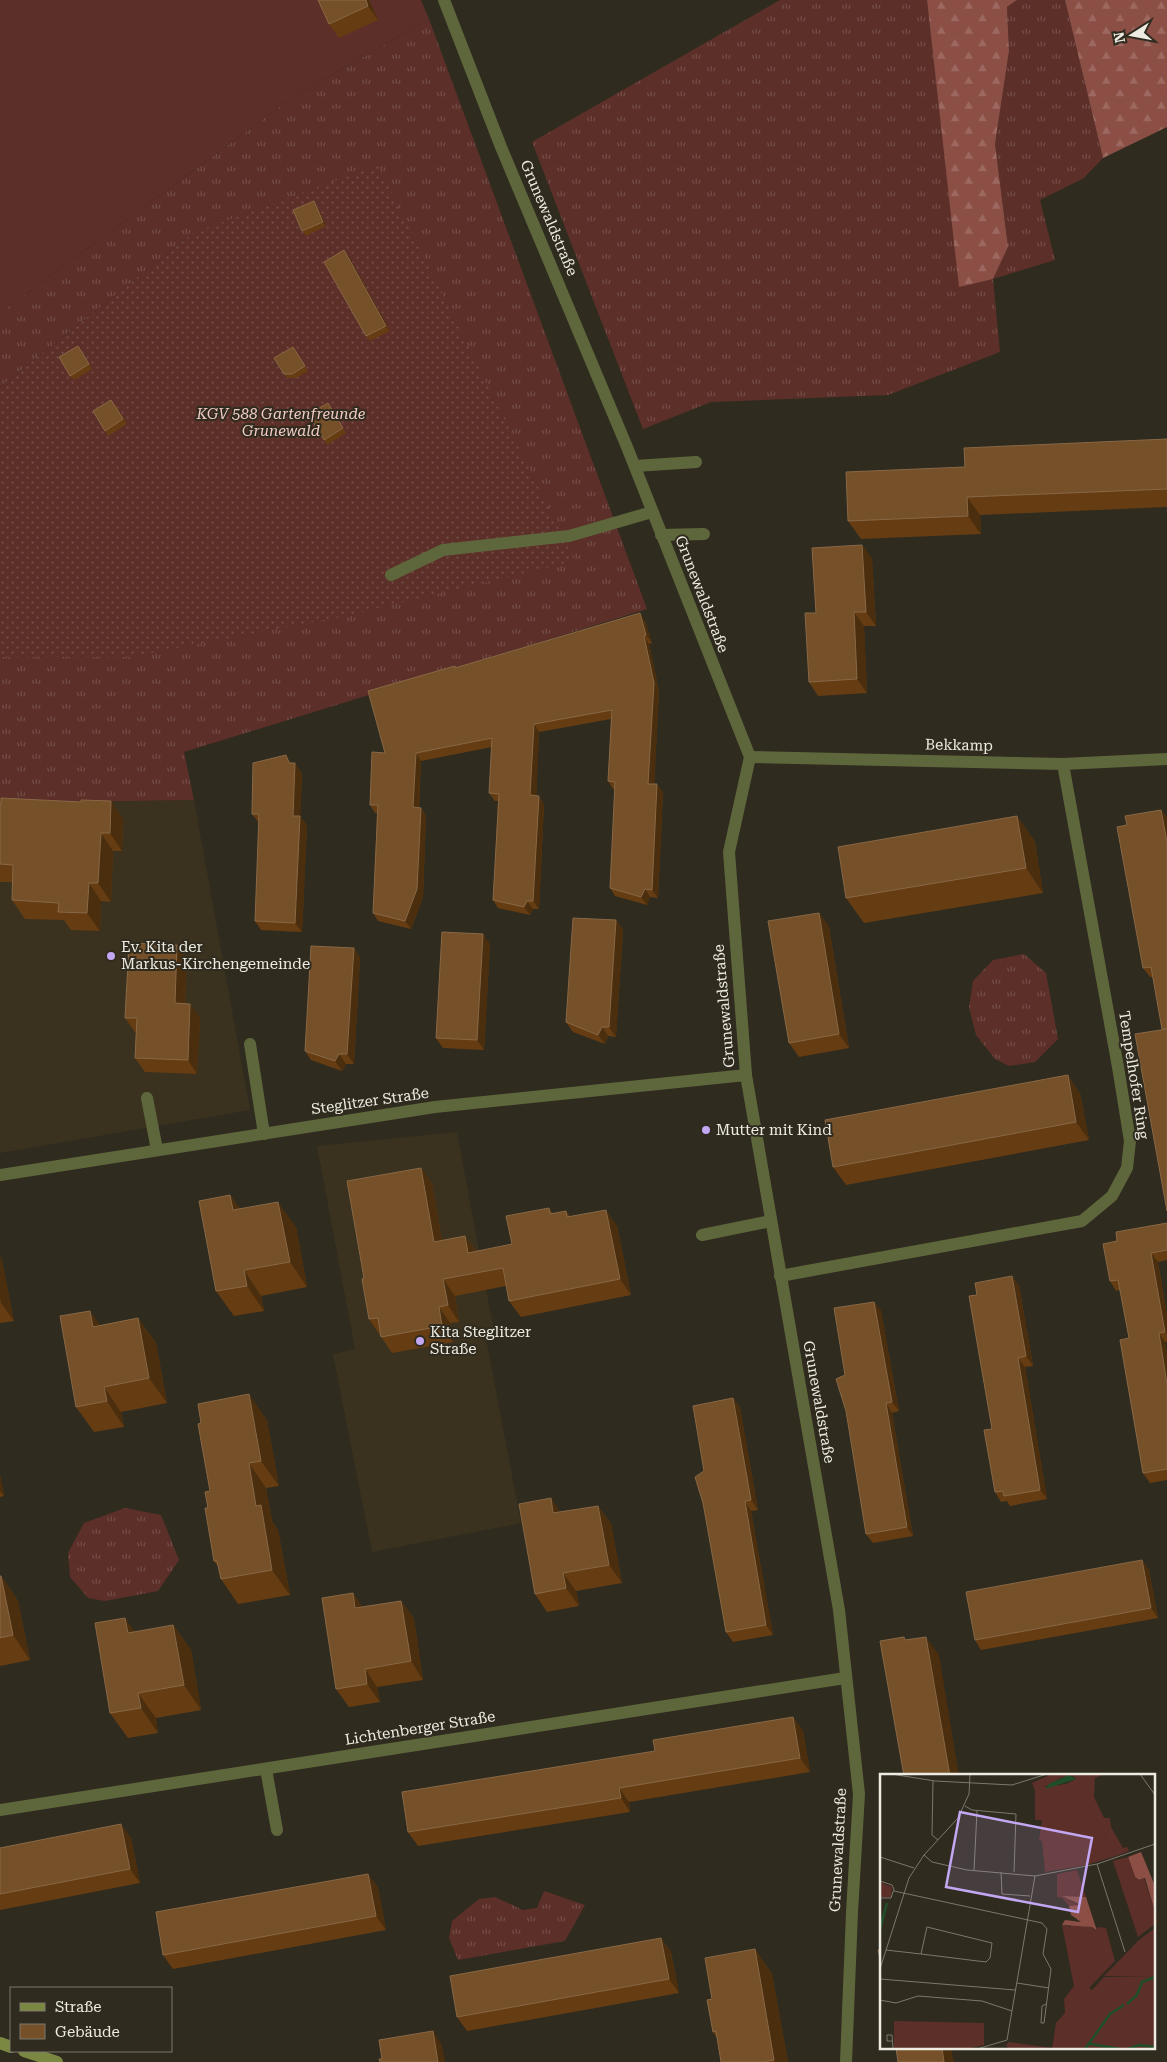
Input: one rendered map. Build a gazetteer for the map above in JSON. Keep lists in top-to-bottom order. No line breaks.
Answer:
{"streets":{"street":["Grunewaldstraße","Bekkamp","Tempelhofer Ring","Steglitzer Straße","Lichtenberger Straße"]},"crossings":[["Grunewaldstraße","Bekkamp"],["Grunewaldstraße","Tempelhofer Ring"],["Grunewaldstraße","Steglitzer Straße"],["Grunewaldstraße","Lichtenberger Straße"],["Bekkamp","Tempelhofer Ring"]],"parks":["KGV 588 Gartenfreunde Grunewald"],"places":["Ev. Kita der Markus-Kirchengemeinde","Mutter mit Kind","Kita Steglitzer Straße"],"legend":["Straße","Gebäude"],"north":"left"}
